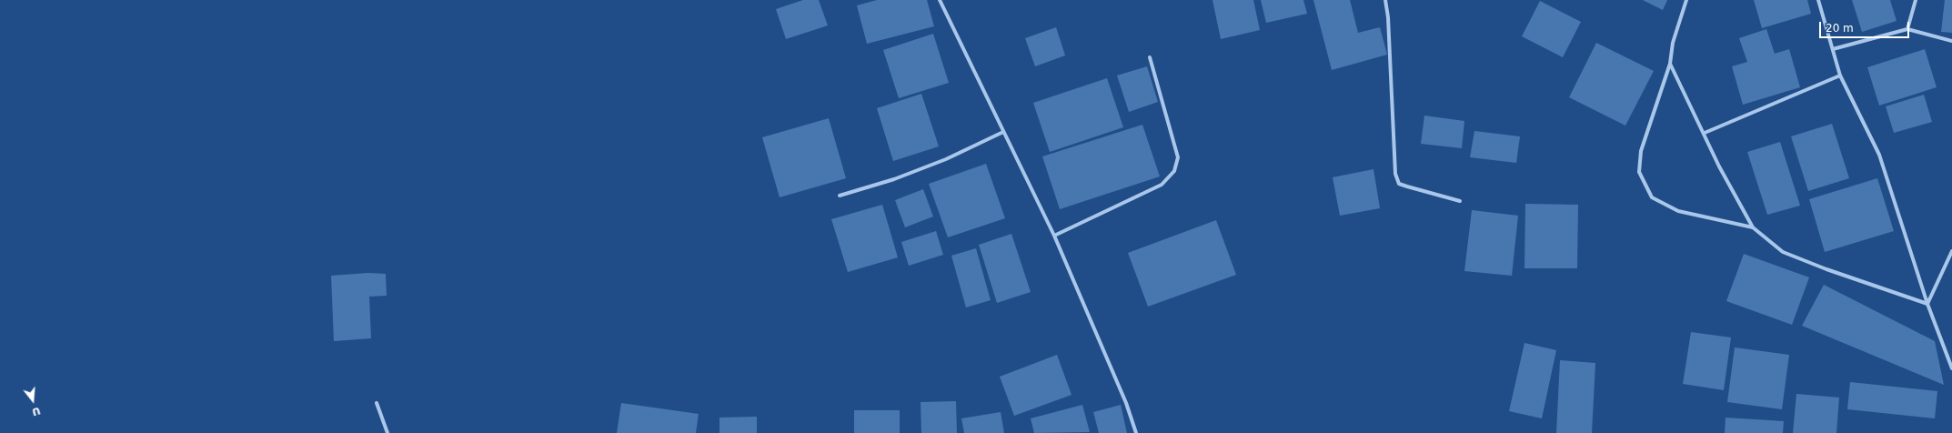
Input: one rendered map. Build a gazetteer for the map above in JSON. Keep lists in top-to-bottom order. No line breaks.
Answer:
{"scale_bar":"20 m","north":"bottom"}
